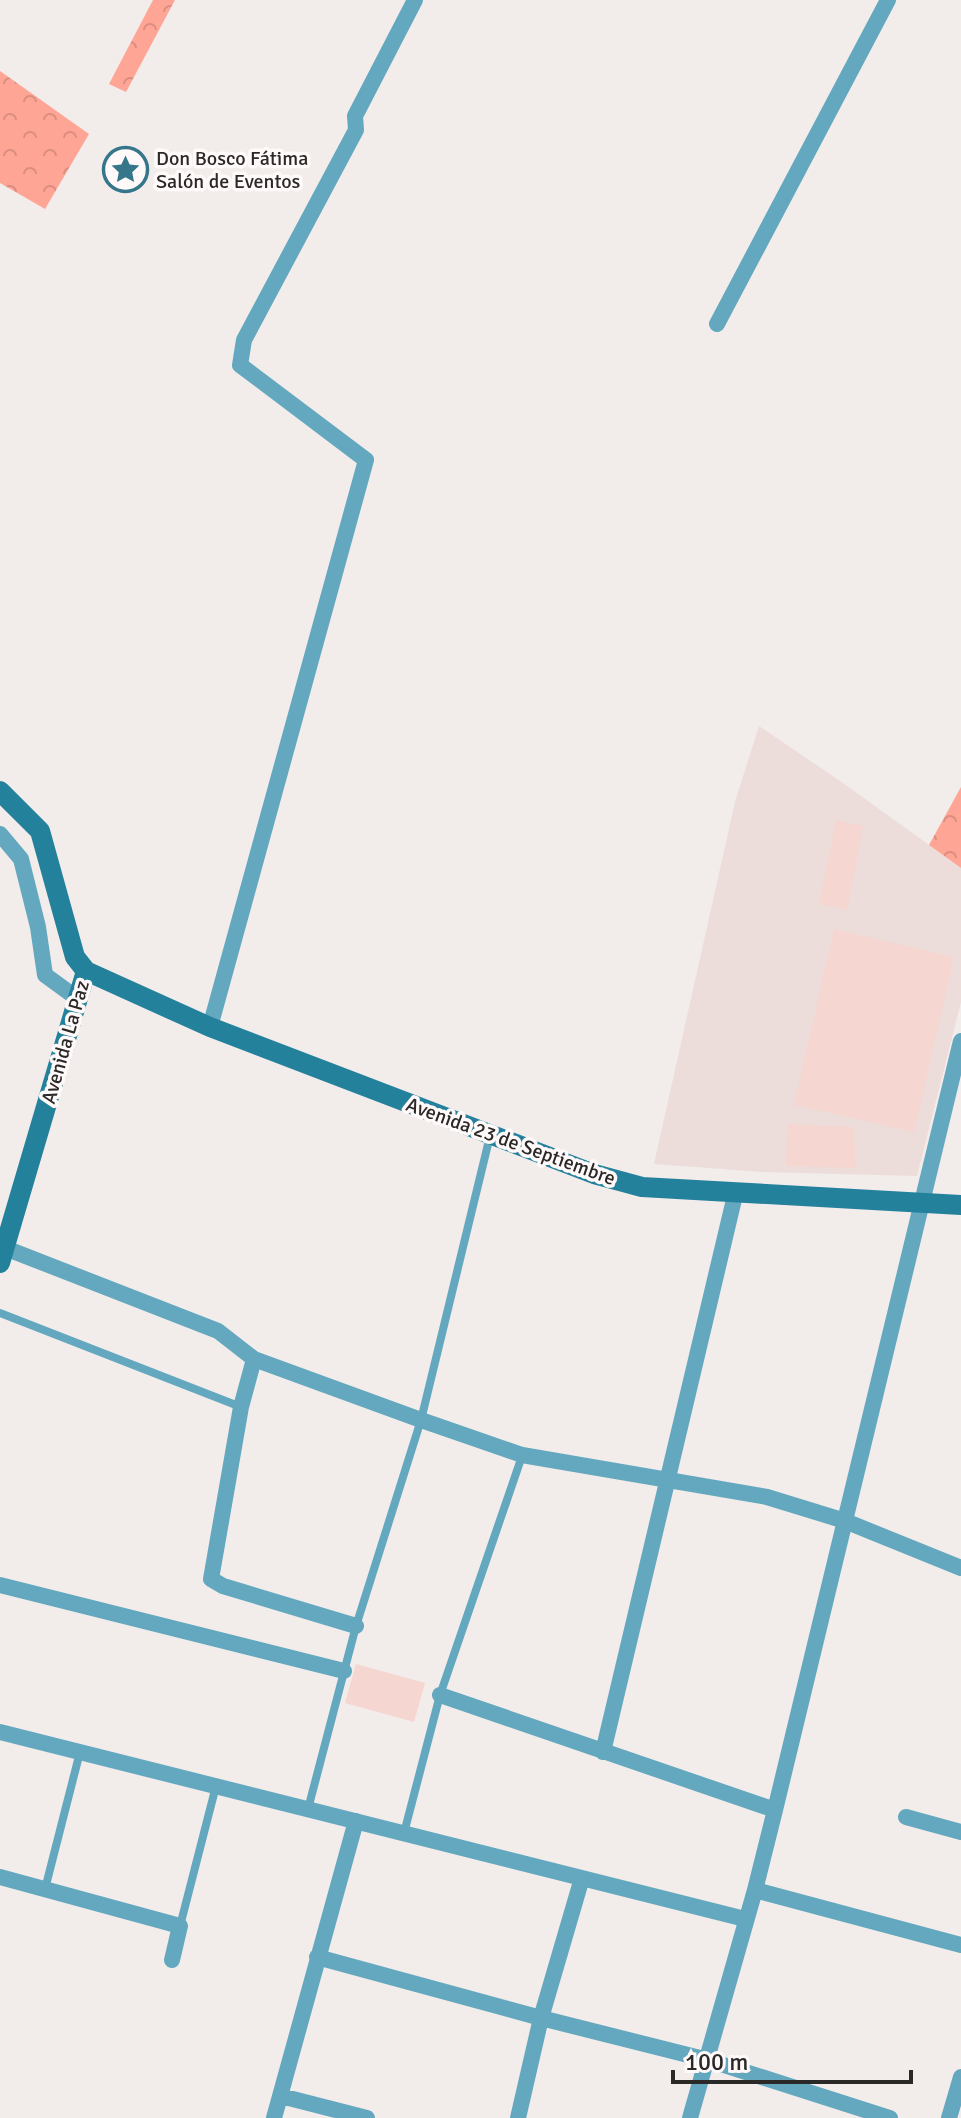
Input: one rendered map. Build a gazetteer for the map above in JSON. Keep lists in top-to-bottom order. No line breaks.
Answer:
{"streets":{"main road":["Avenida La Paz","Avenida 23 de Septiembre"]},"crossings":[["Avenida La Paz","Avenida 23 de Septiembre"]],"places":{"place":["Don Bosco Fátima Salón de Eventos"]},"scale_bar":"100 m"}
